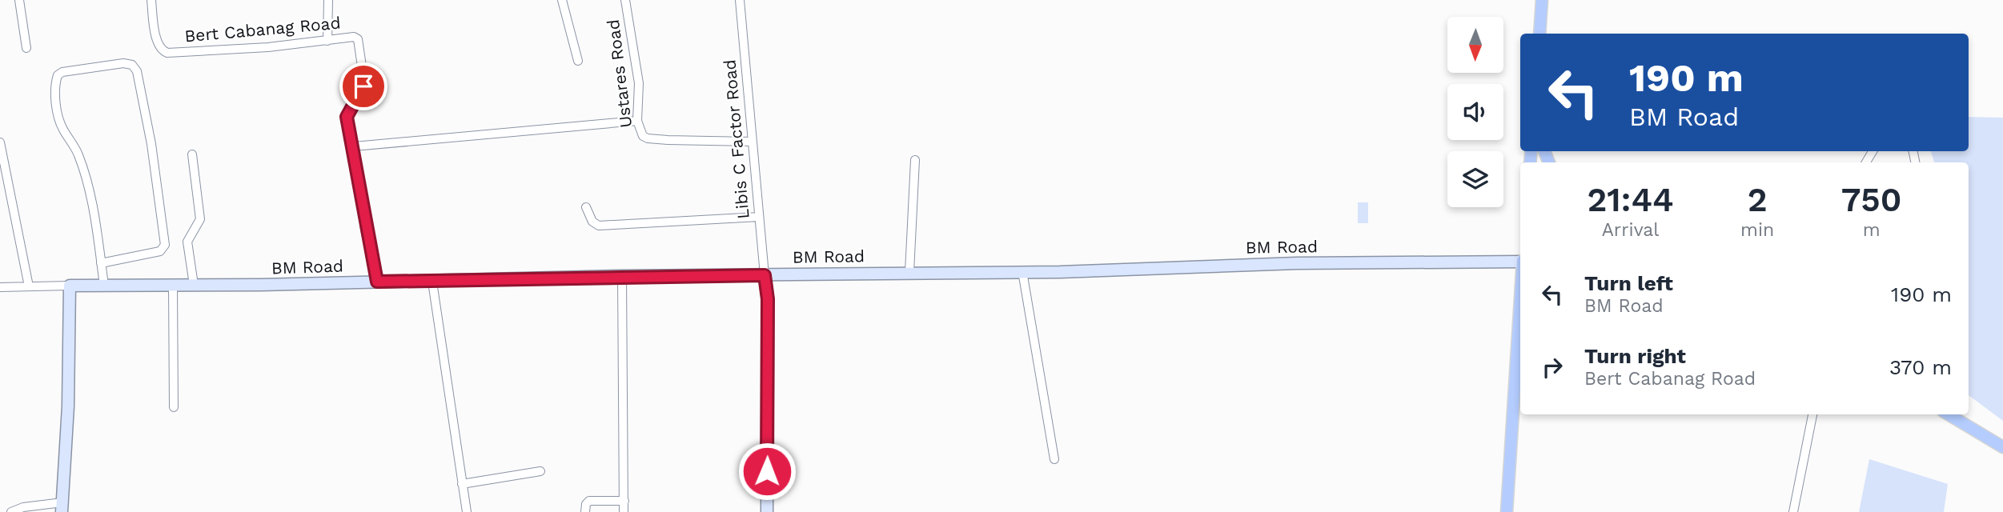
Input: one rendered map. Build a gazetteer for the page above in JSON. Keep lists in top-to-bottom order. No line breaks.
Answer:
{"streets":{"street":["Bert Cabanag Road","Ustares Road","Libis C Factor Road","BM Road"]},"crossings":[["Bert Cabanag Road","BM Road"],["Ustares Road","Libis C Factor Road"],["Libis C Factor Road","BM Road"]],"north":"bottom","page":{"turn":["190 m","BM Road"],"eta":["21:44","Arrival","2","min","750","m"],"list":[{"name":"Turn left","note":"BM Road","value":"190 m"},{"name":"Turn right","note":"Bert Cabanag Road","value":"370 m"}]}}
